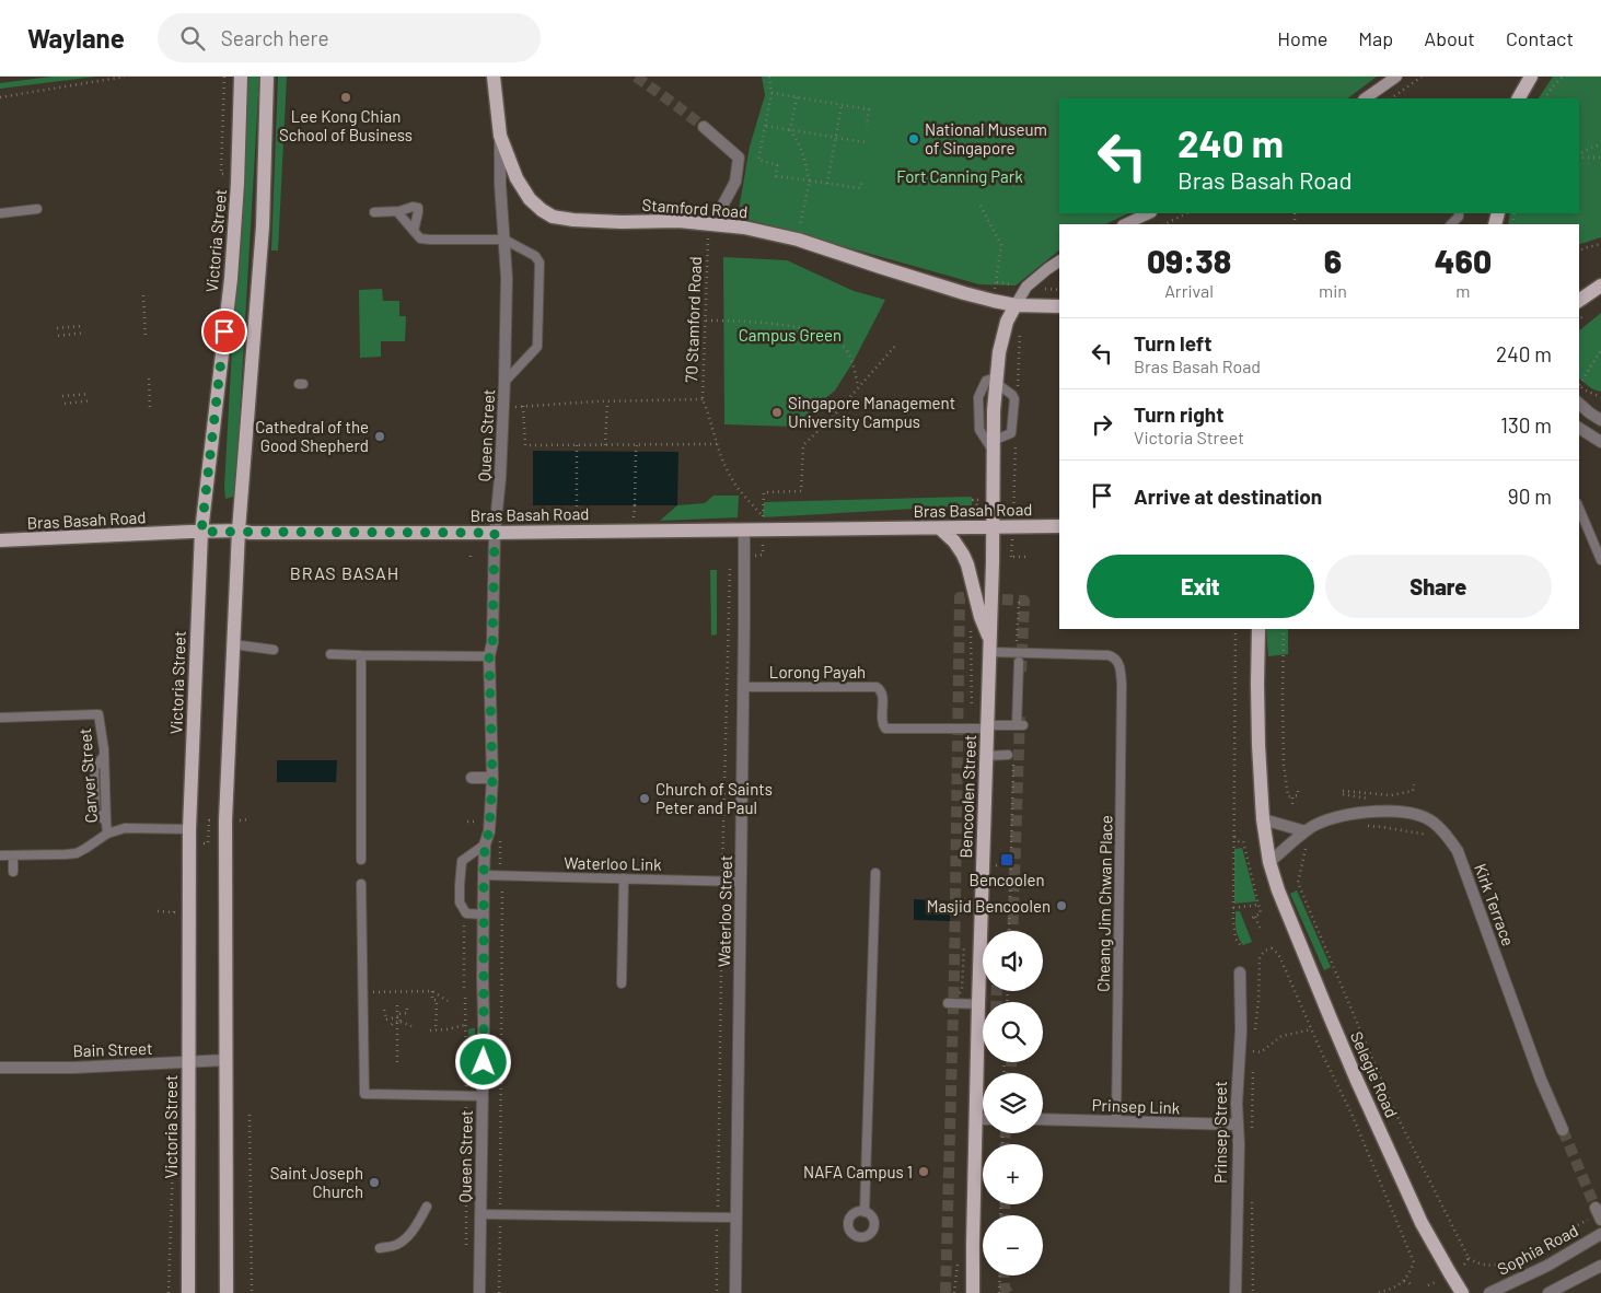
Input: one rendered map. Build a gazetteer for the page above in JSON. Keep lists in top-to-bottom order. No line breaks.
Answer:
{"streets":{"main road":["Stamford Road","Victoria Street","Bras Basah Road","Bencoolen Street","Selegie Road"],"street":["Queen Street","Kirk Terrace","Waterloo Street","Bain Street","Prinsep Link","Prinsep Street","Sophia Road"],"lane":["Lorong Payah","Carver Street","Waterloo Link","Cheang Jim Chwan Place"],"path":["70 Stamford Road"]},"crossings":[["Stamford Road","Queen Street"],["Stamford Road","Bencoolen Street"],["Victoria Street","Bras Basah Road"],["Victoria Street","Bain Street"],["Queen Street","Bras Basah Road"],["Queen Street","Waterloo Link"],["Bras Basah Road","Bencoolen Street"],["Bras Basah Road","Waterloo Street"],["Lorong Payah","Bencoolen Street"],["Lorong Payah","Waterloo Street"],["Waterloo Link","Waterloo Street"],["Cheang Jim Chwan Place","Prinsep Link"],["Kirk Terrace","Selegie Road"],["Prinsep Link","Prinsep Street"]],"districts":["BRAS BASAH"],"parks":["Fort Canning Park","Campus Green"],"places":{"other":["Lee Kong Chian School of Business","National Museum of Singapore","Singapore Management University Campus","Cathedral of the Good Shepherd","Church of Saints Peter and Paul","Masjid Bencoolen","NAFA Campus 1","Saint Joseph Church"],"transit":["Bencoolen"]},"page":{"header":"Waylane","search":"Search here","nav":["Home","Map","About","Contact"],"turn":["240 m","Bras Basah Road"],"eta":["09:38","Arrival","6","min","460","m"],"list":[{"name":"Turn left","note":"Bras Basah Road","value":"240 m"},{"name":"Turn right","note":"Victoria Street","value":"130 m"},{"name":"Arrive at destination","value":"90 m"}],"buttons":["Exit","Share"],"map_buttons":["+","−"]}}
